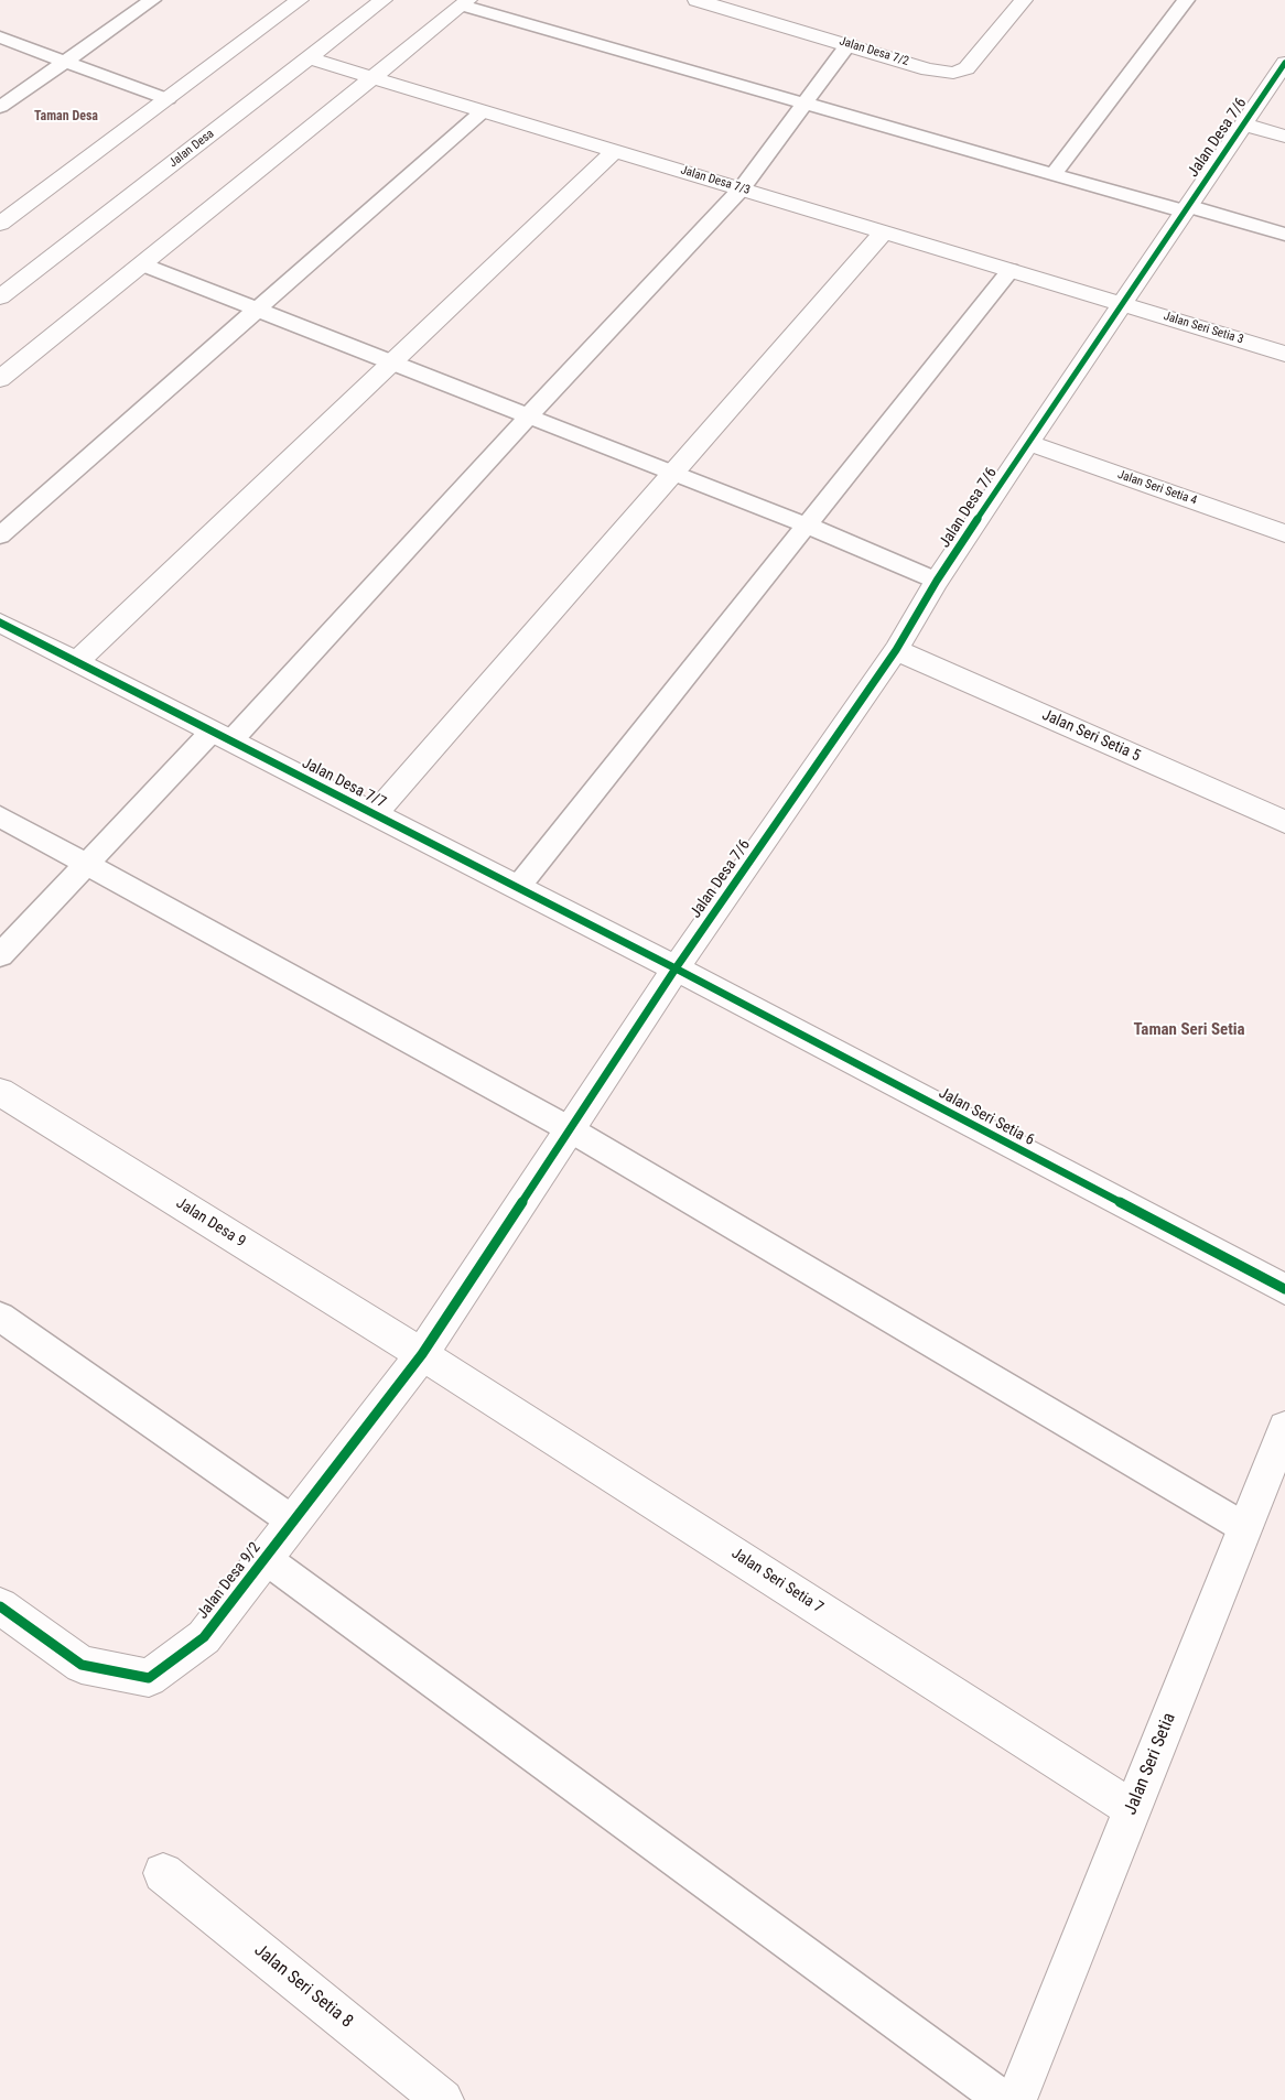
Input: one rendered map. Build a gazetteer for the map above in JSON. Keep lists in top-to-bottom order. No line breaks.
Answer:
{"streets":{"street":["Jalan Desa 7/2","Jalan Desa 7/6","Jalan Desa","Jalan Desa 7/3","Jalan Seri Setia 3","Jalan Seri Setia 4","Jalan Seri Setia 5","Jalan Desa 7/7","Jalan Seri Setia 6","Jalan Desa 9","Jalan Desa 9/2","Jalan Seri Setia 7","Jalan Seri Setia","Jalan Seri Setia 8"]},"crossings":[["Jalan Desa 7/6","Jalan Desa 7/3"],["Jalan Desa 7/6","Jalan Seri Setia 3"],["Jalan Desa 7/6","Jalan Seri Setia 4"],["Jalan Desa 7/6","Jalan Seri Setia 5"],["Jalan Desa 7/6","Jalan Desa 7/7"],["Jalan Desa 7/6","Jalan Seri Setia 6"],["Jalan Desa 7/6","Jalan Desa 9/2"],["Jalan Desa","Jalan Desa 7/3"],["Jalan Desa 7/3","Jalan Seri Setia 3"],["Jalan Desa 7/7","Jalan Seri Setia 6"],["Jalan Desa 9","Jalan Desa 9/2"],["Jalan Desa 9","Jalan Seri Setia 7"],["Jalan Desa 9/2","Jalan Seri Setia 7"],["Jalan Seri Setia 7","Jalan Seri Setia"]],"districts":["Taman Desa","Taman Seri Setia"]}
